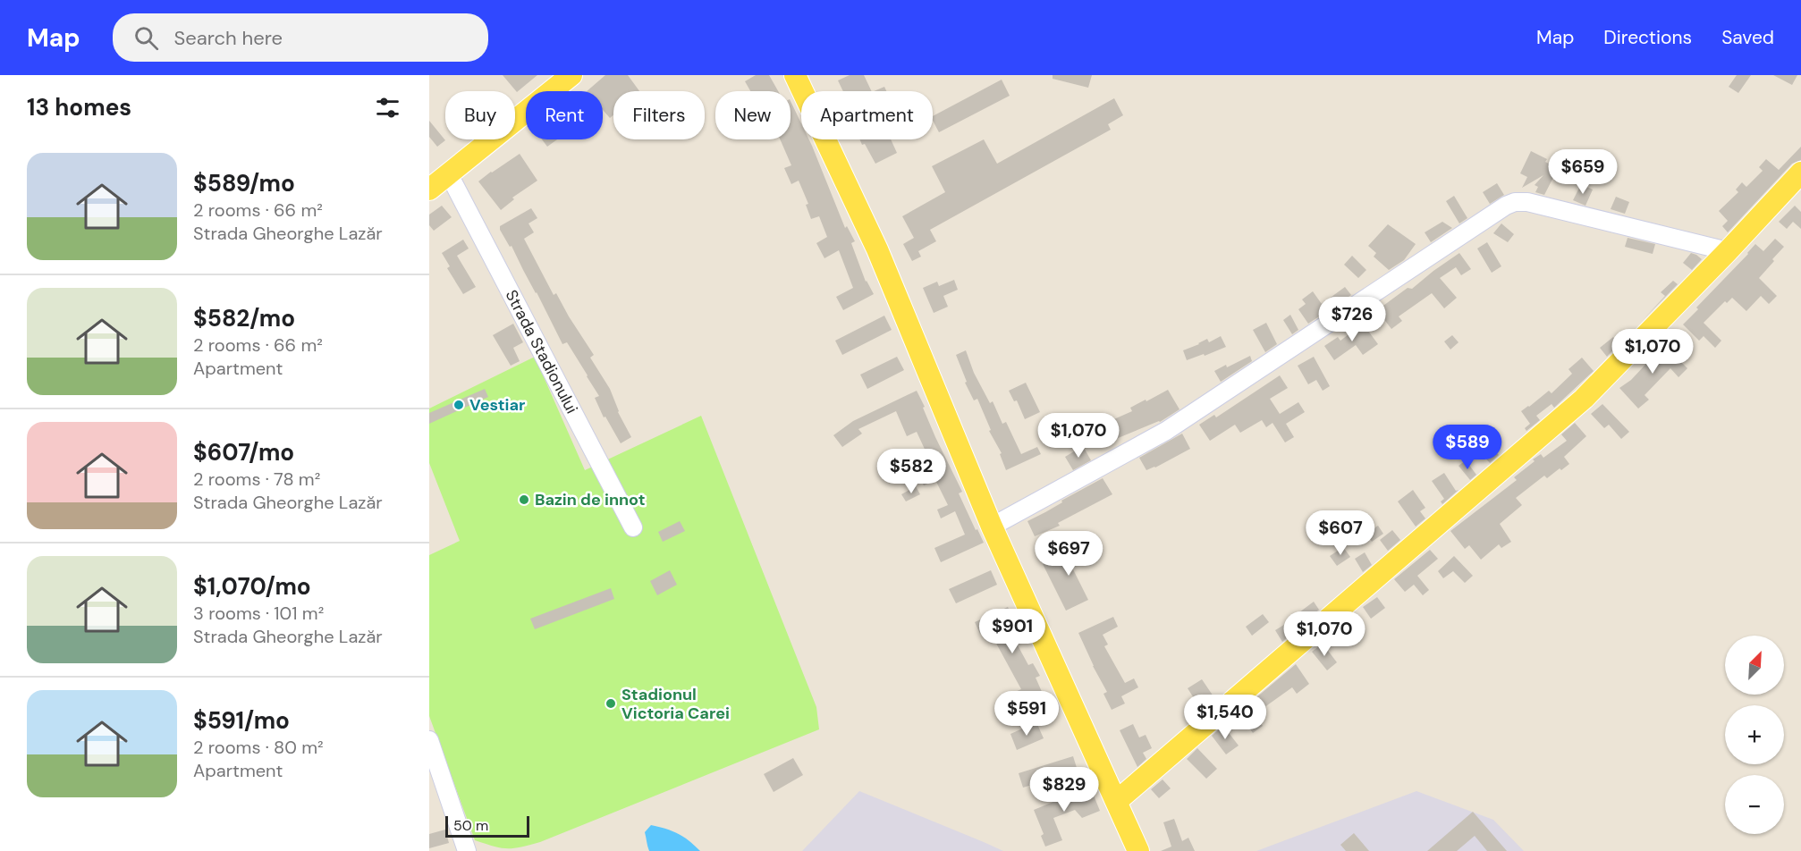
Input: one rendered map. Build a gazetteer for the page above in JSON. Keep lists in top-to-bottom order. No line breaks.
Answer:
{"streets":{"street":["Strada Stadionului"]},"places":["Vestiar","Bazin de innot","Stadionul Victoria Carei"],"scale_bar":"50 m","north":"top right","page":{"header":"Map","search":"Search here","nav":["Map","Directions","Saved"],"heading":"13 homes","chip":["Buy","Rent","Filters","New","Apartment"],"list":[{"name":"$589/mo","note":"2 rooms · 66 m² · Strada Gheorghe Lazăr"},{"name":"$582/mo","note":"2 rooms · 66 m² · Apartment"},{"name":"$607/mo","note":"2 rooms · 78 m² · Strada Gheorghe Lazăr"},{"name":"$1,070/mo","note":"3 rooms · 101 m² · Strada Gheorghe Lazăr"},{"name":"$591/mo","note":"2 rooms · 80 m² · Apartment"}],"price":["$659","$726","$1,070","$1,070","$589","$582","$607","$697","$901","$1,070","$591","$1,540","$829"],"map_buttons":["+","−"],"scale":"50 m"}}
